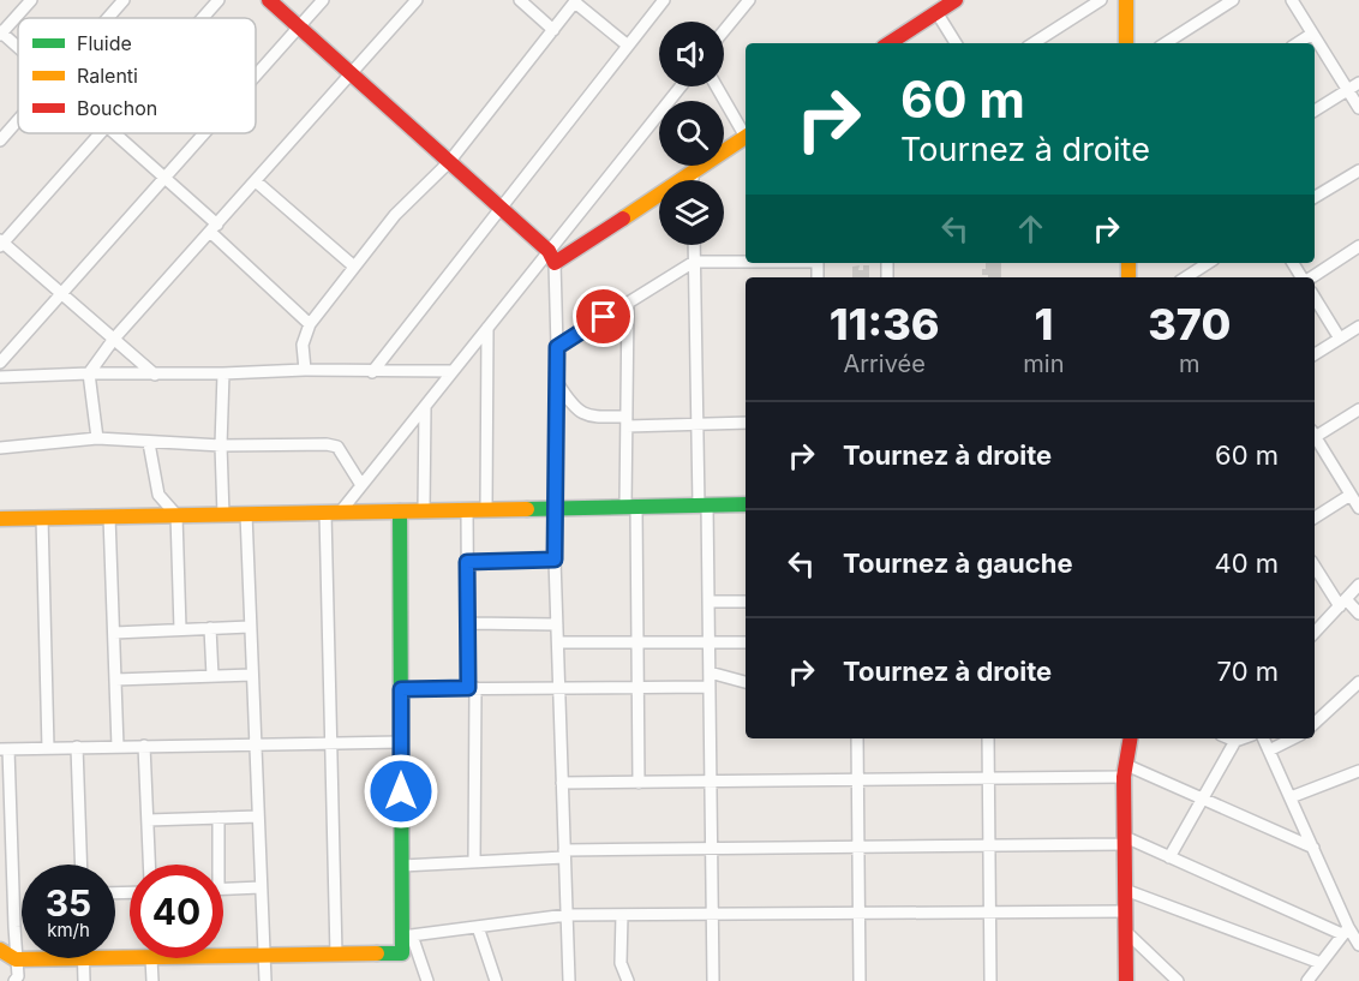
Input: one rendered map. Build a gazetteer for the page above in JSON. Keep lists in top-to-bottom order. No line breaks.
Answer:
{"legend":["Fluide","Ralenti","Bouchon"],"page":{"turn":["60 m","Tournez à droite"],"eta":["11:36","Arrivée","1","min","370","m"],"list":[{"name":"Tournez à droite","value":"60 m"},{"name":"Tournez à gauche","value":"40 m"},{"name":"Tournez à droite","value":"70 m"}],"speed":"35 km/h","limit":"40"}}
